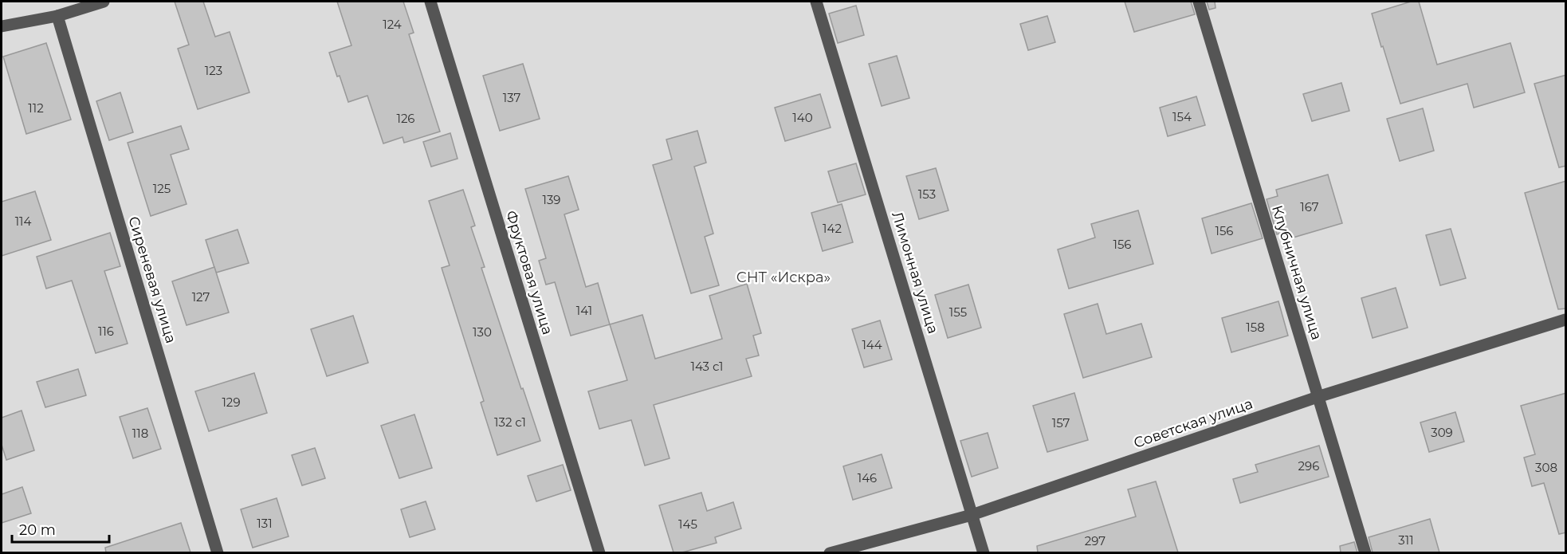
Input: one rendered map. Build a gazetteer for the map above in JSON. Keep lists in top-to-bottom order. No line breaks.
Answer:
{"streets":{"street":["Фруктовая улица","Лимонная улица","Клубничная улица","Сиреневая улица","Советская улица"]},"crossings":[["Лимонная улица","Советская улица"],["Клубничная улица","Советская улица"]],"parks":["СНТ «Искра»"],"house_numbers":["124","123","137","112","154","140","126","125","153","139","167","114","142","156","156","127","141","155","158","116","130","144","143 с1","129","132 с1","157","309","118","296","308","146","131","145","311","297"],"scale_bar":"20 m"}
